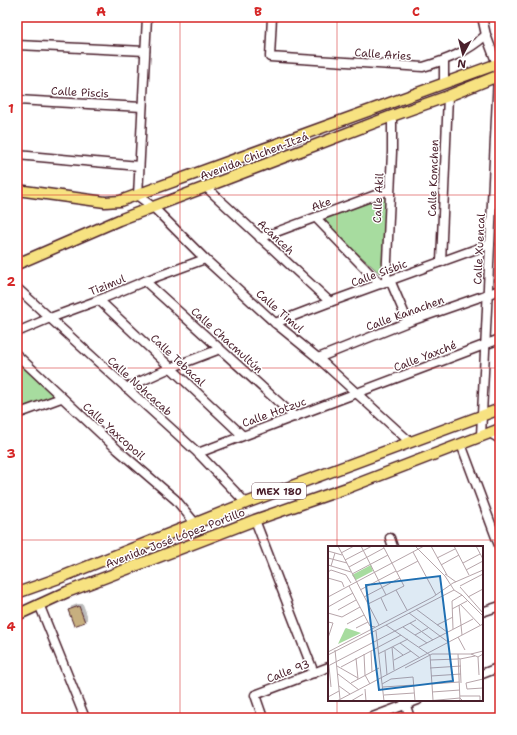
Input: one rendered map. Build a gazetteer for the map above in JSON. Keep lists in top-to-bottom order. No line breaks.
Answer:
{"streets":{"main road":["Avenida Chichen-Itzá","MEX 180","Avenida José López Portillo"],"street":["Calle Aries","Calle Piscis","Calle Komchen","Calle Akil","Ake","Acanceh","Calle Xuencal","Calle Sisbic","Tizimul","Calle Timul","Calle Kanachen","Calle Chacmultún","Calle Yaxché","Calle Tebacal","Calle Nohcacab","Calle Hotzuc","Calle Yaxcopoil","Calle 93"]},"crossings":[["Calle Aries","Calle Xuencal"],["Avenida Chichen-Itzá","Calle Komchen"],["Avenida Chichen-Itzá","Calle Akil"],["Avenida Chichen-Itzá","Acanceh"],["Avenida Chichen-Itzá","Calle Xuencal"],["Avenida Chichen-Itzá","Calle Timul"],["Calle Komchen","Calle Sisbic"],["Calle Akil","Ake"],["Calle Akil","Calle Sisbic"],["Ake","Acanceh"],["Acanceh","Calle Sisbic"],["Calle Xuencal","Calle Sisbic"],["Calle Xuencal","Calle Kanachen"],["Calle Xuencal","Calle Yaxché"],["Calle Xuencal","Avenida José López Portillo"],["Calle Sisbic","Calle Timul"],["Tizimul","Calle Timul"],["Tizimul","Calle Chacmultún"],["Tizimul","Calle Tebacal"],["Tizimul","Calle Nohcacab"],["Calle Timul","Calle Kanachen"],["Calle Timul","Calle Yaxché"],["Calle Timul","Calle Hotzuc"],["Calle Timul","Avenida José López Portillo"],["Calle Chacmultún","Calle Hotzuc"],["Calle Yaxché","Calle Hotzuc"],["Calle Tebacal","Calle Hotzuc"],["Calle Nohcacab","Calle Hotzuc"],["Calle Nohcacab","Avenida José López Portillo"],["Calle Yaxcopoil","Avenida José López Portillo"]],"north":"bottom","grid":{"columns":["A","B","C"],"rows":["1","2","3","4"]}}
